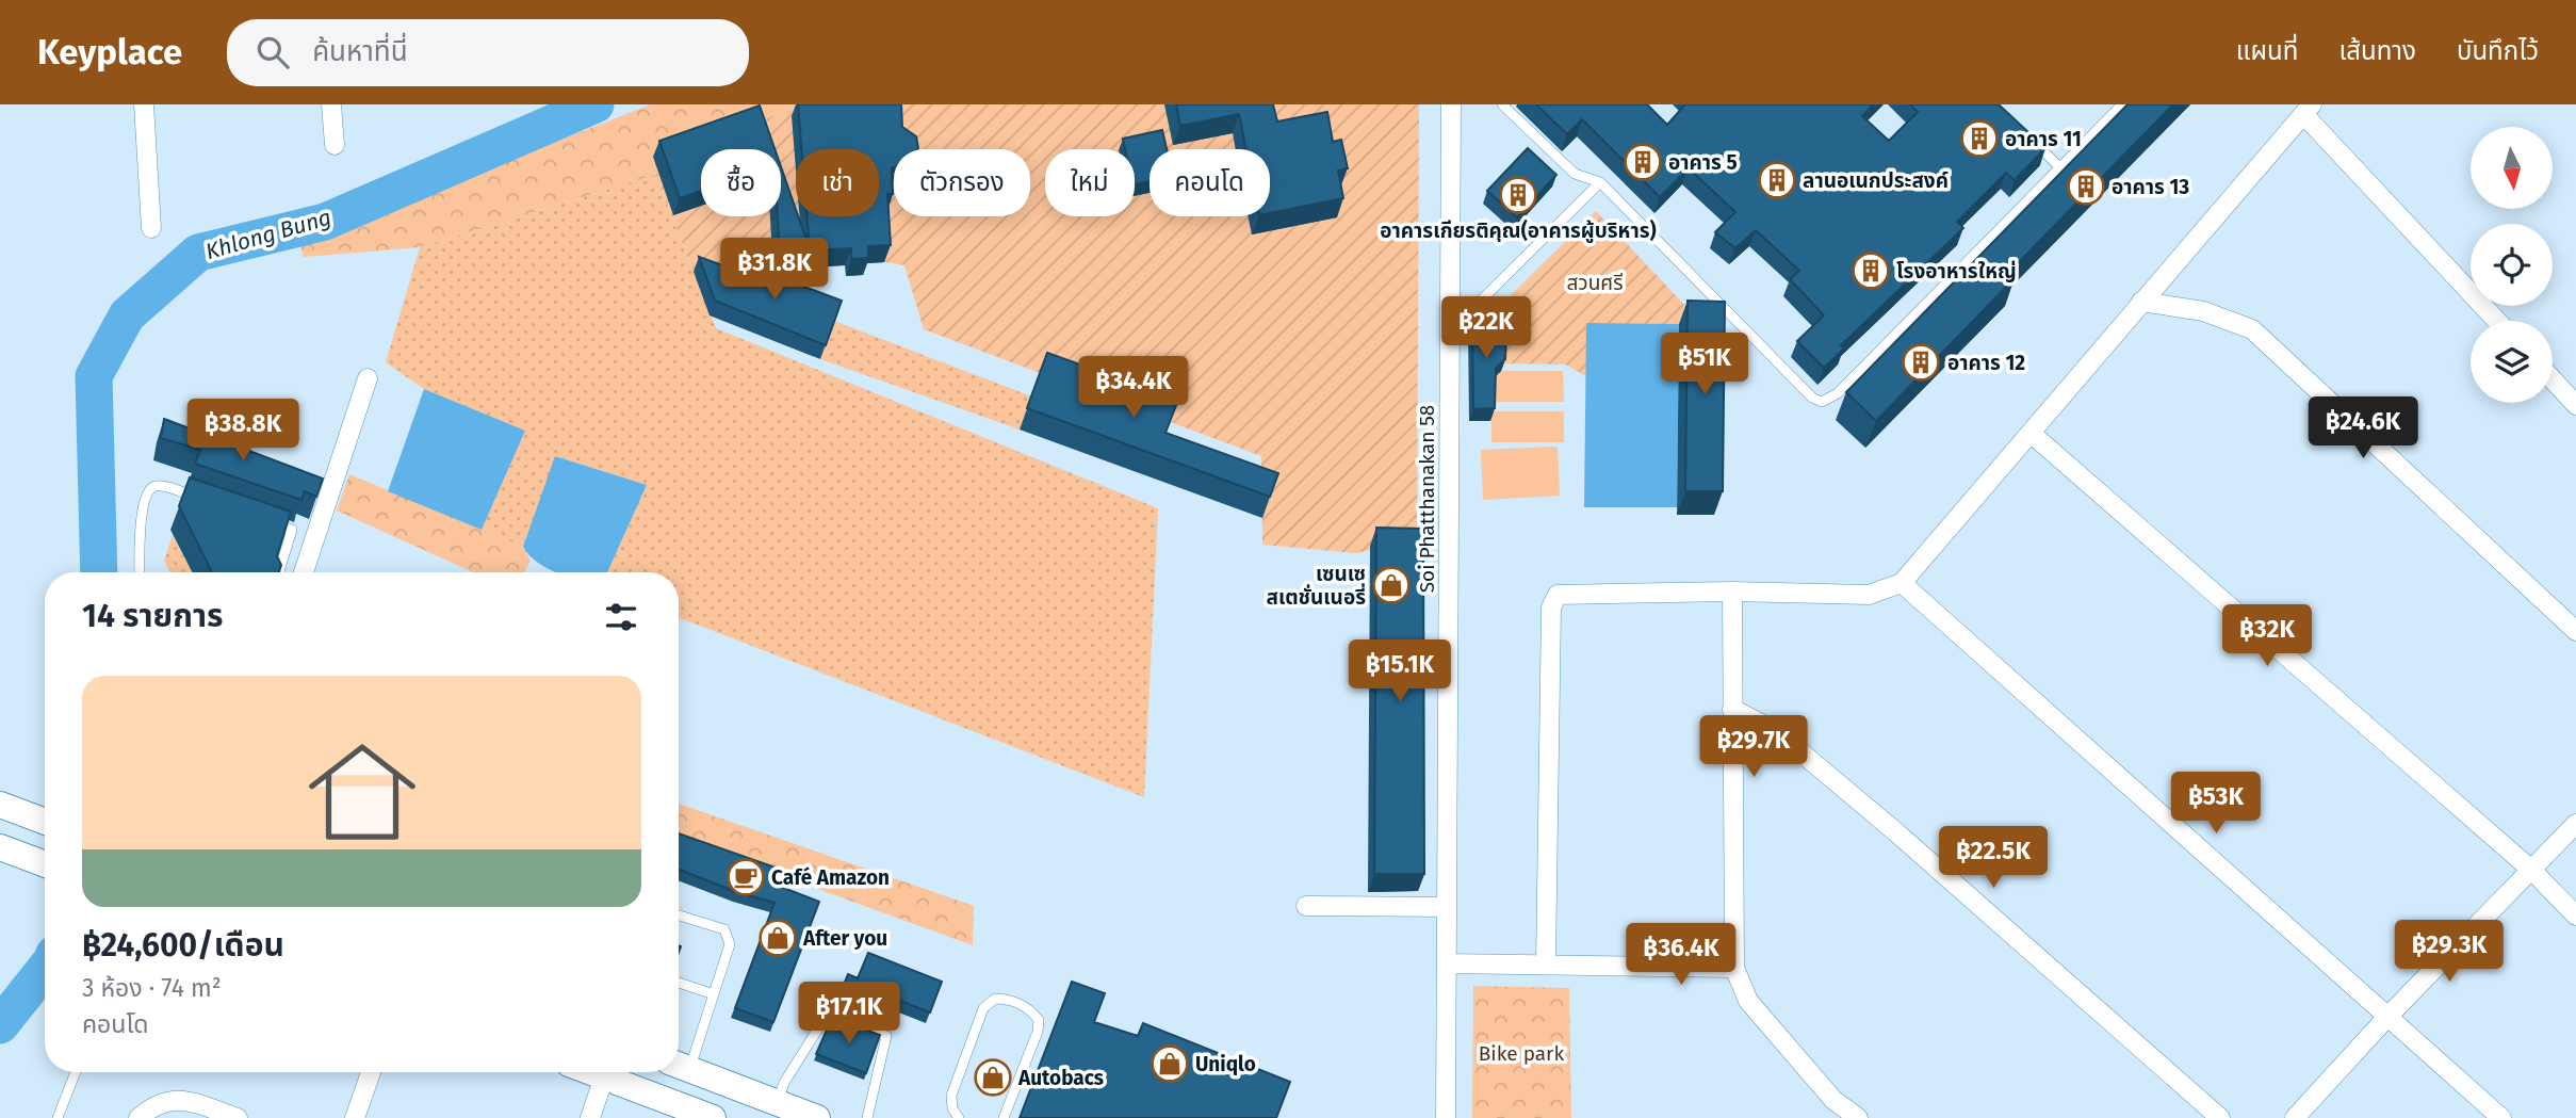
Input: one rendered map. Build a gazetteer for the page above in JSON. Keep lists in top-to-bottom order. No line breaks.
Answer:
{"streets":{"street":["Soi Phatthanakan 58"]},"water":["Khlong Bung"],"parks":["สวนศรี","Bike park"],"places":{"building":["อาคาร 11","อาคาร 5","ลานอเนกประสงค์","อาคาร 13","อาคารเกียรติคุณ(อาคารผู้บริหาร)","โรงอาหารใหญ่","อาคาร 12"],"shop":["เซนเซ สเตชั่นเนอรี่","After you","Uniqlo","Autobacs"],"cafe":["Café Amazon"]},"north":"bottom","page":{"header":"Keyplace","search":"ค้นหาที่นี่","nav":["แผนที่","เส้นทาง","บันทึกไว้"],"chip":["ซื้อ","เช่า","ตัวกรอง","ใหม่","คอนโด"],"price":["฿31.8K","฿22K","฿51K","฿34.4K","฿24.6K","฿38.8K","฿32K","฿15.1K","฿29.7K","฿53K","฿22.5K","฿29.3K","฿36.4K","฿17.1K"],"heading":"14 รายการ","list":[{"name":"฿24,600/เดือน","note":"3 ห้อง · 74 m² · คอนโด"}]}}
